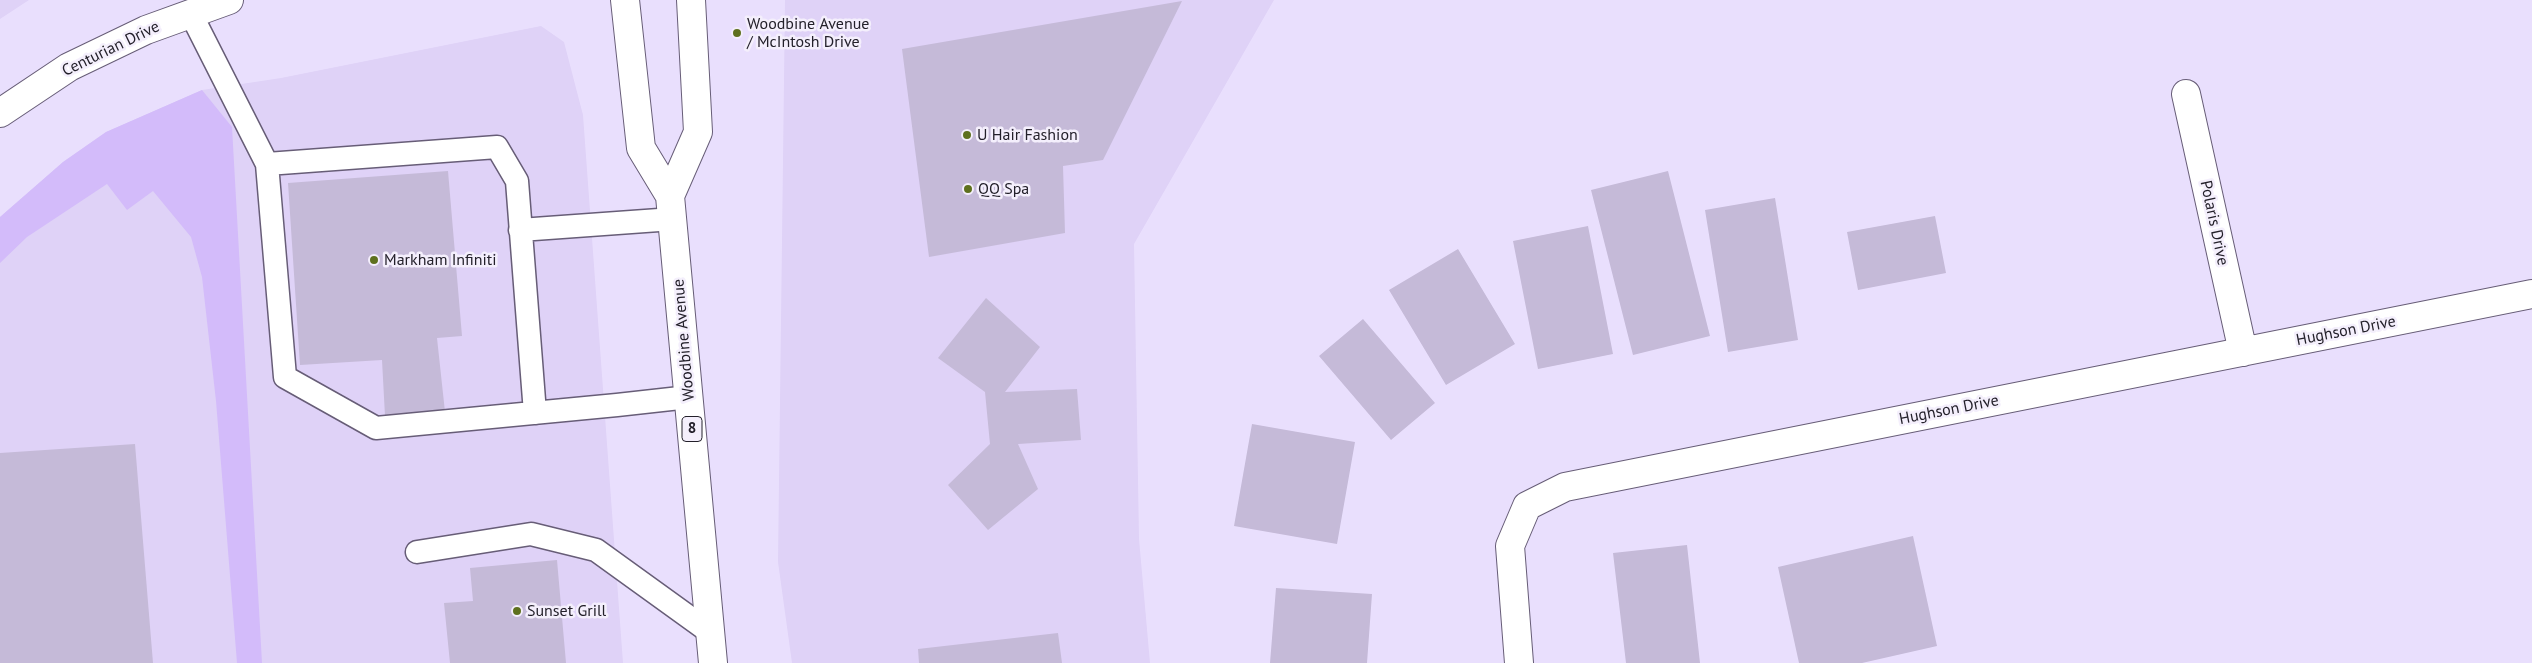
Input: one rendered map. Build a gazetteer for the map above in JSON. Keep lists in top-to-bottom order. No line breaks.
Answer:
{"streets":{"street":["Centurian Drive","Polaris Drive","Hughson Drive","Woodbine Avenue","8"]},"crossings":[["Polaris Drive","Hughson Drive"]],"places":["Woodbine Avenue / McIntosh Drive","U Hair Fashion","QQ Spa","Markham Infiniti","Sunset Grill"]}
